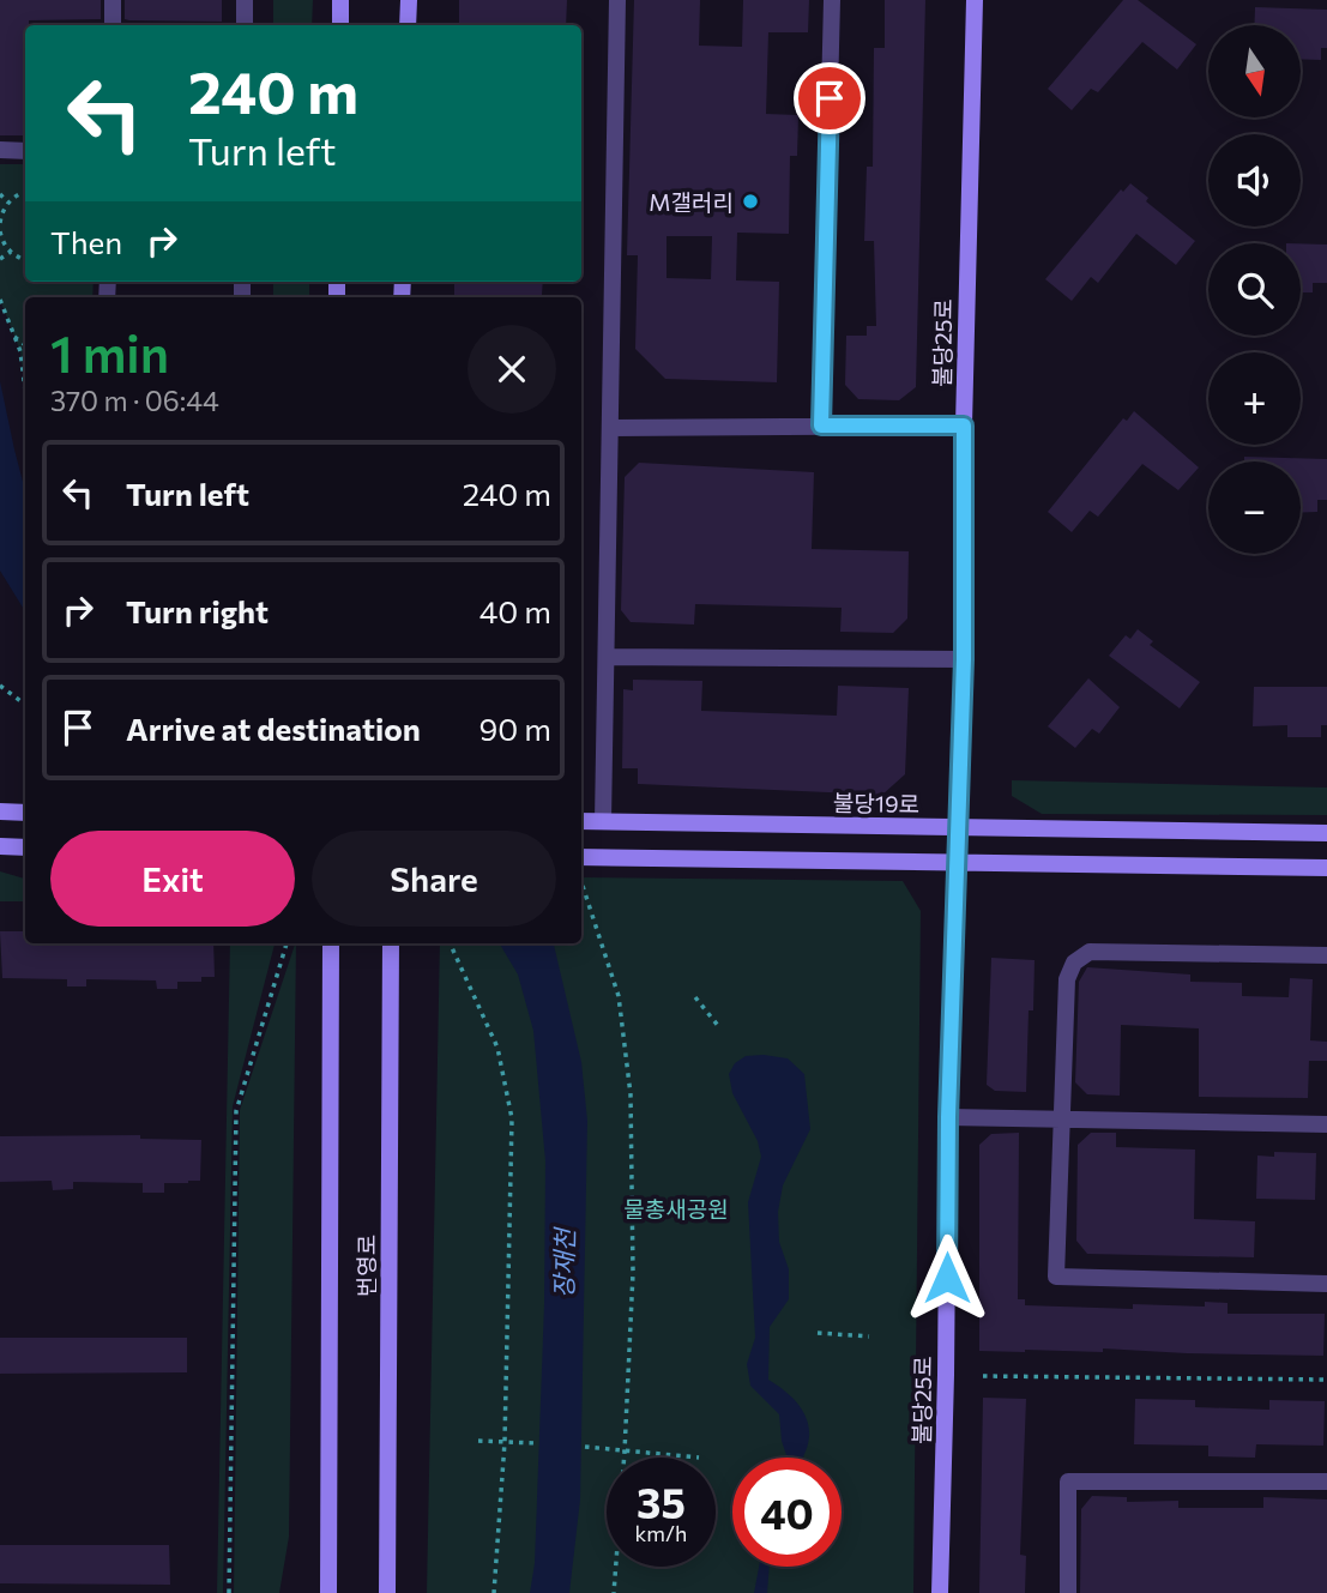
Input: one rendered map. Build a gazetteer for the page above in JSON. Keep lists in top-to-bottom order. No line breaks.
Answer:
{"streets":{"street":["불당25로","불당19로","번영로"]},"crossings":[["불당25로","불당19로"]],"water":["장재천"],"parks":["물총새공원"],"places":["M갤러리"],"north":"bottom","page":{"map_buttons":["+","−"],"turn":["240 m","Turn left"],"then":"Then","heading":["1 min","370 m · 06:44"],"list":[{"name":"Turn left","value":"240 m"},{"name":"Turn right","value":"40 m"},{"name":"Arrive at destination","value":"90 m"}],"buttons":["Exit","Share"],"speed":"35 km/h","limit":"40"}}
